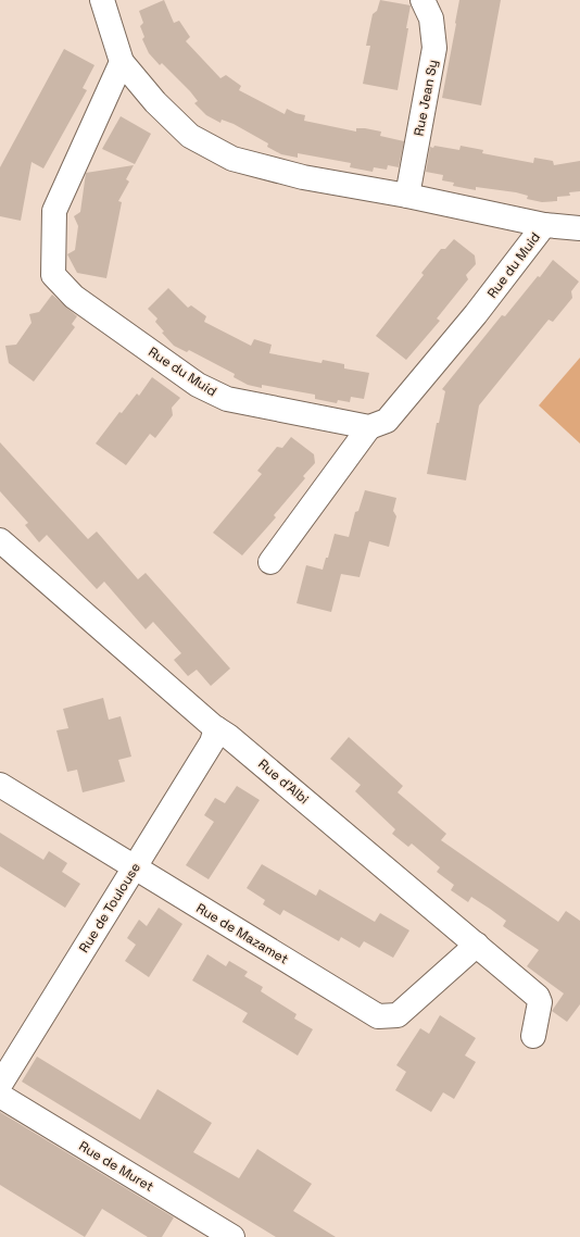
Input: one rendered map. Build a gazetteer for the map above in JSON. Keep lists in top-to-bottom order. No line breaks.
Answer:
{"streets":{"street":["Rue Jean Sy","Rue du Muid","Rue d'Albi","Rue de Toulouse","Rue de Mazamet","Rue de Muret"]},"crossings":[["Rue Jean Sy","Rue du Muid"],["Rue d'Albi","Rue de Toulouse"],["Rue d'Albi","Rue de Mazamet"],["Rue de Toulouse","Rue de Mazamet"]]}
